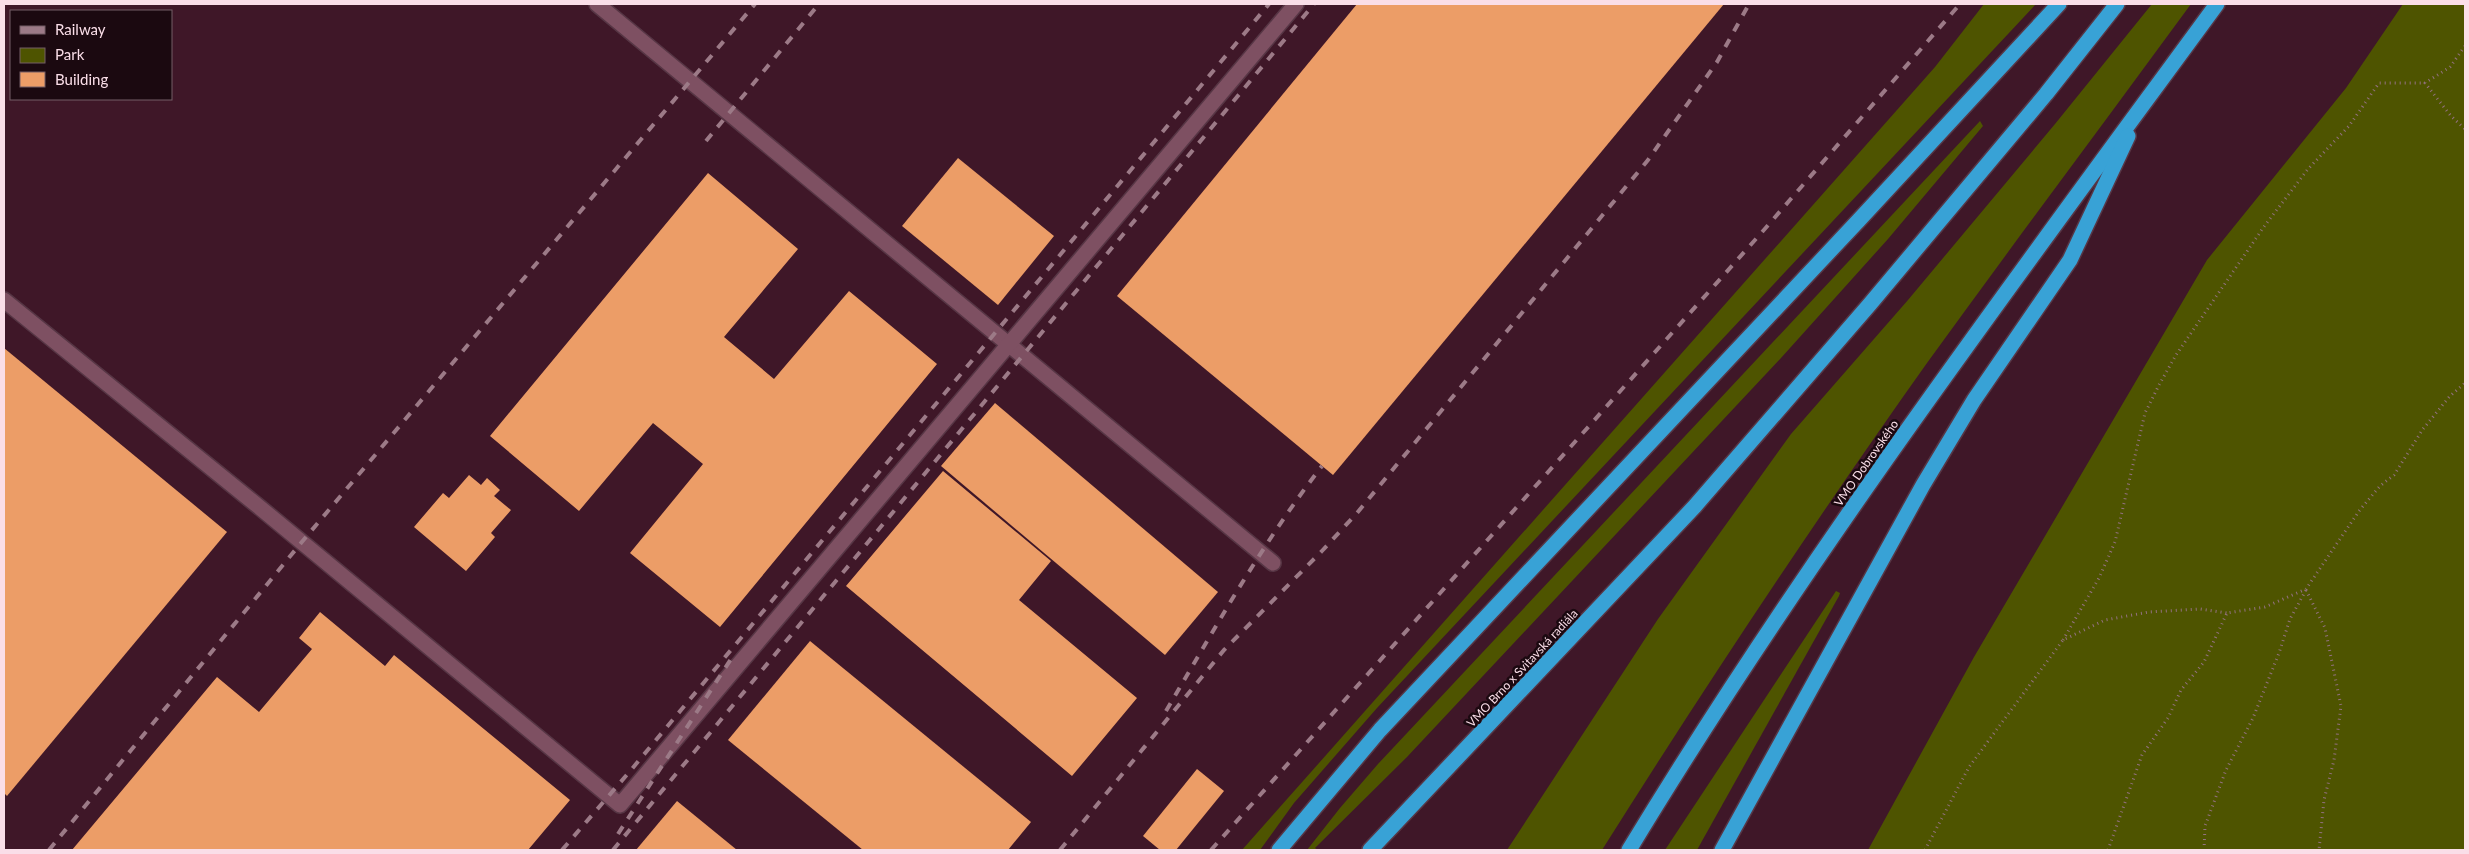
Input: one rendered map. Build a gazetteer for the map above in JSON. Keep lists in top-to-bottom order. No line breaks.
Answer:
{"streets":{"highway":["VMO Dobrovského","VMO Brno x Svitavská radiála"]},"legend":["Railway","Park","Building"]}
